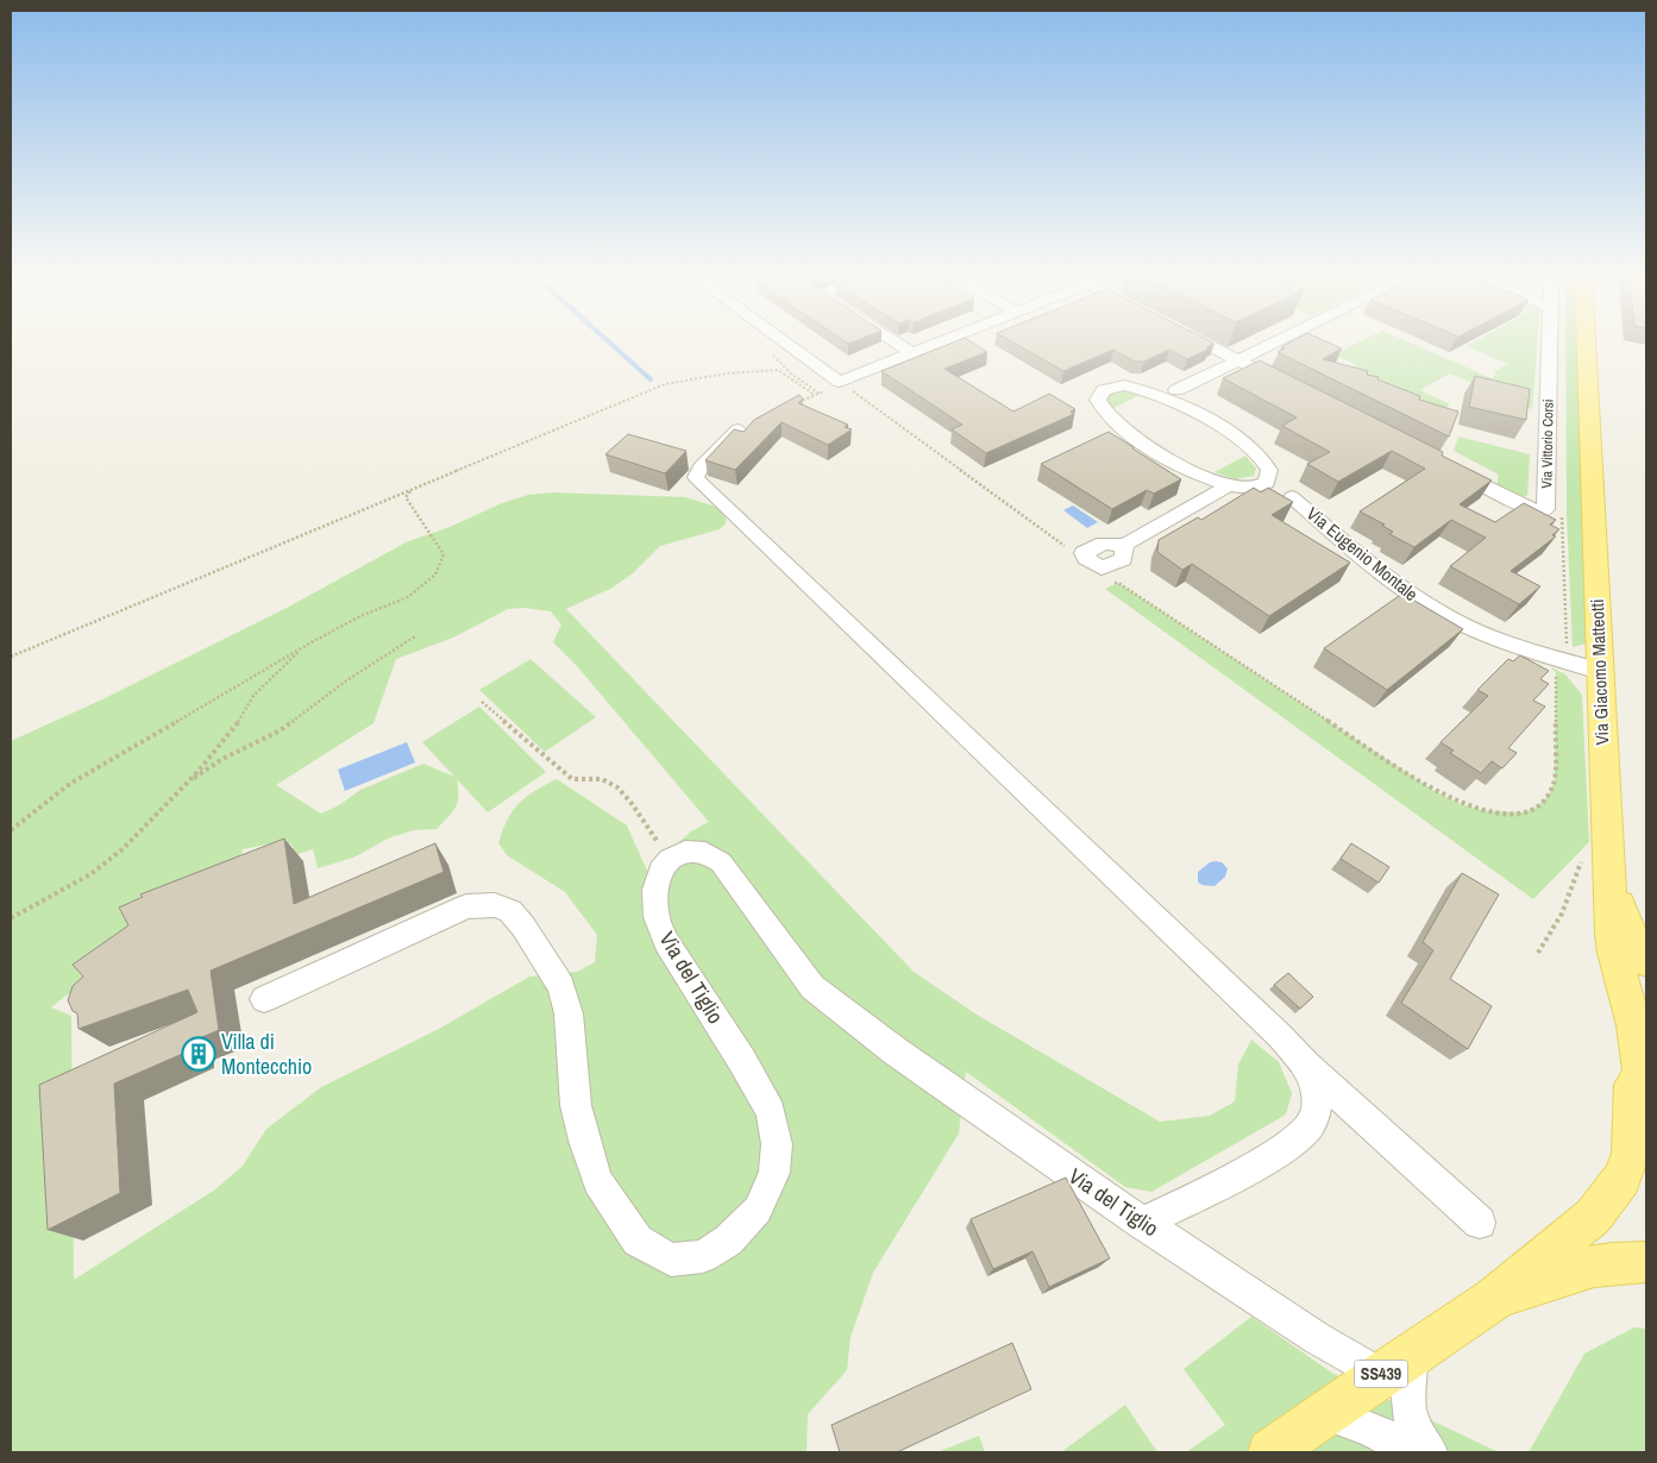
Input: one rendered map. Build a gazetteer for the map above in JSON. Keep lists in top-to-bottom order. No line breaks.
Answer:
{"streets":{"main road":["Via Giacomo Matteotti","SS439"],"street":["Via Vittorio Corsi","Via Eugenio Montale","Via del Tiglio"]},"crossings":[["Via Eugenio Montale","Via Giacomo Matteotti"],["Via del Tiglio","SS439"]],"places":{"building":["Villa di Montecchio"]}}
